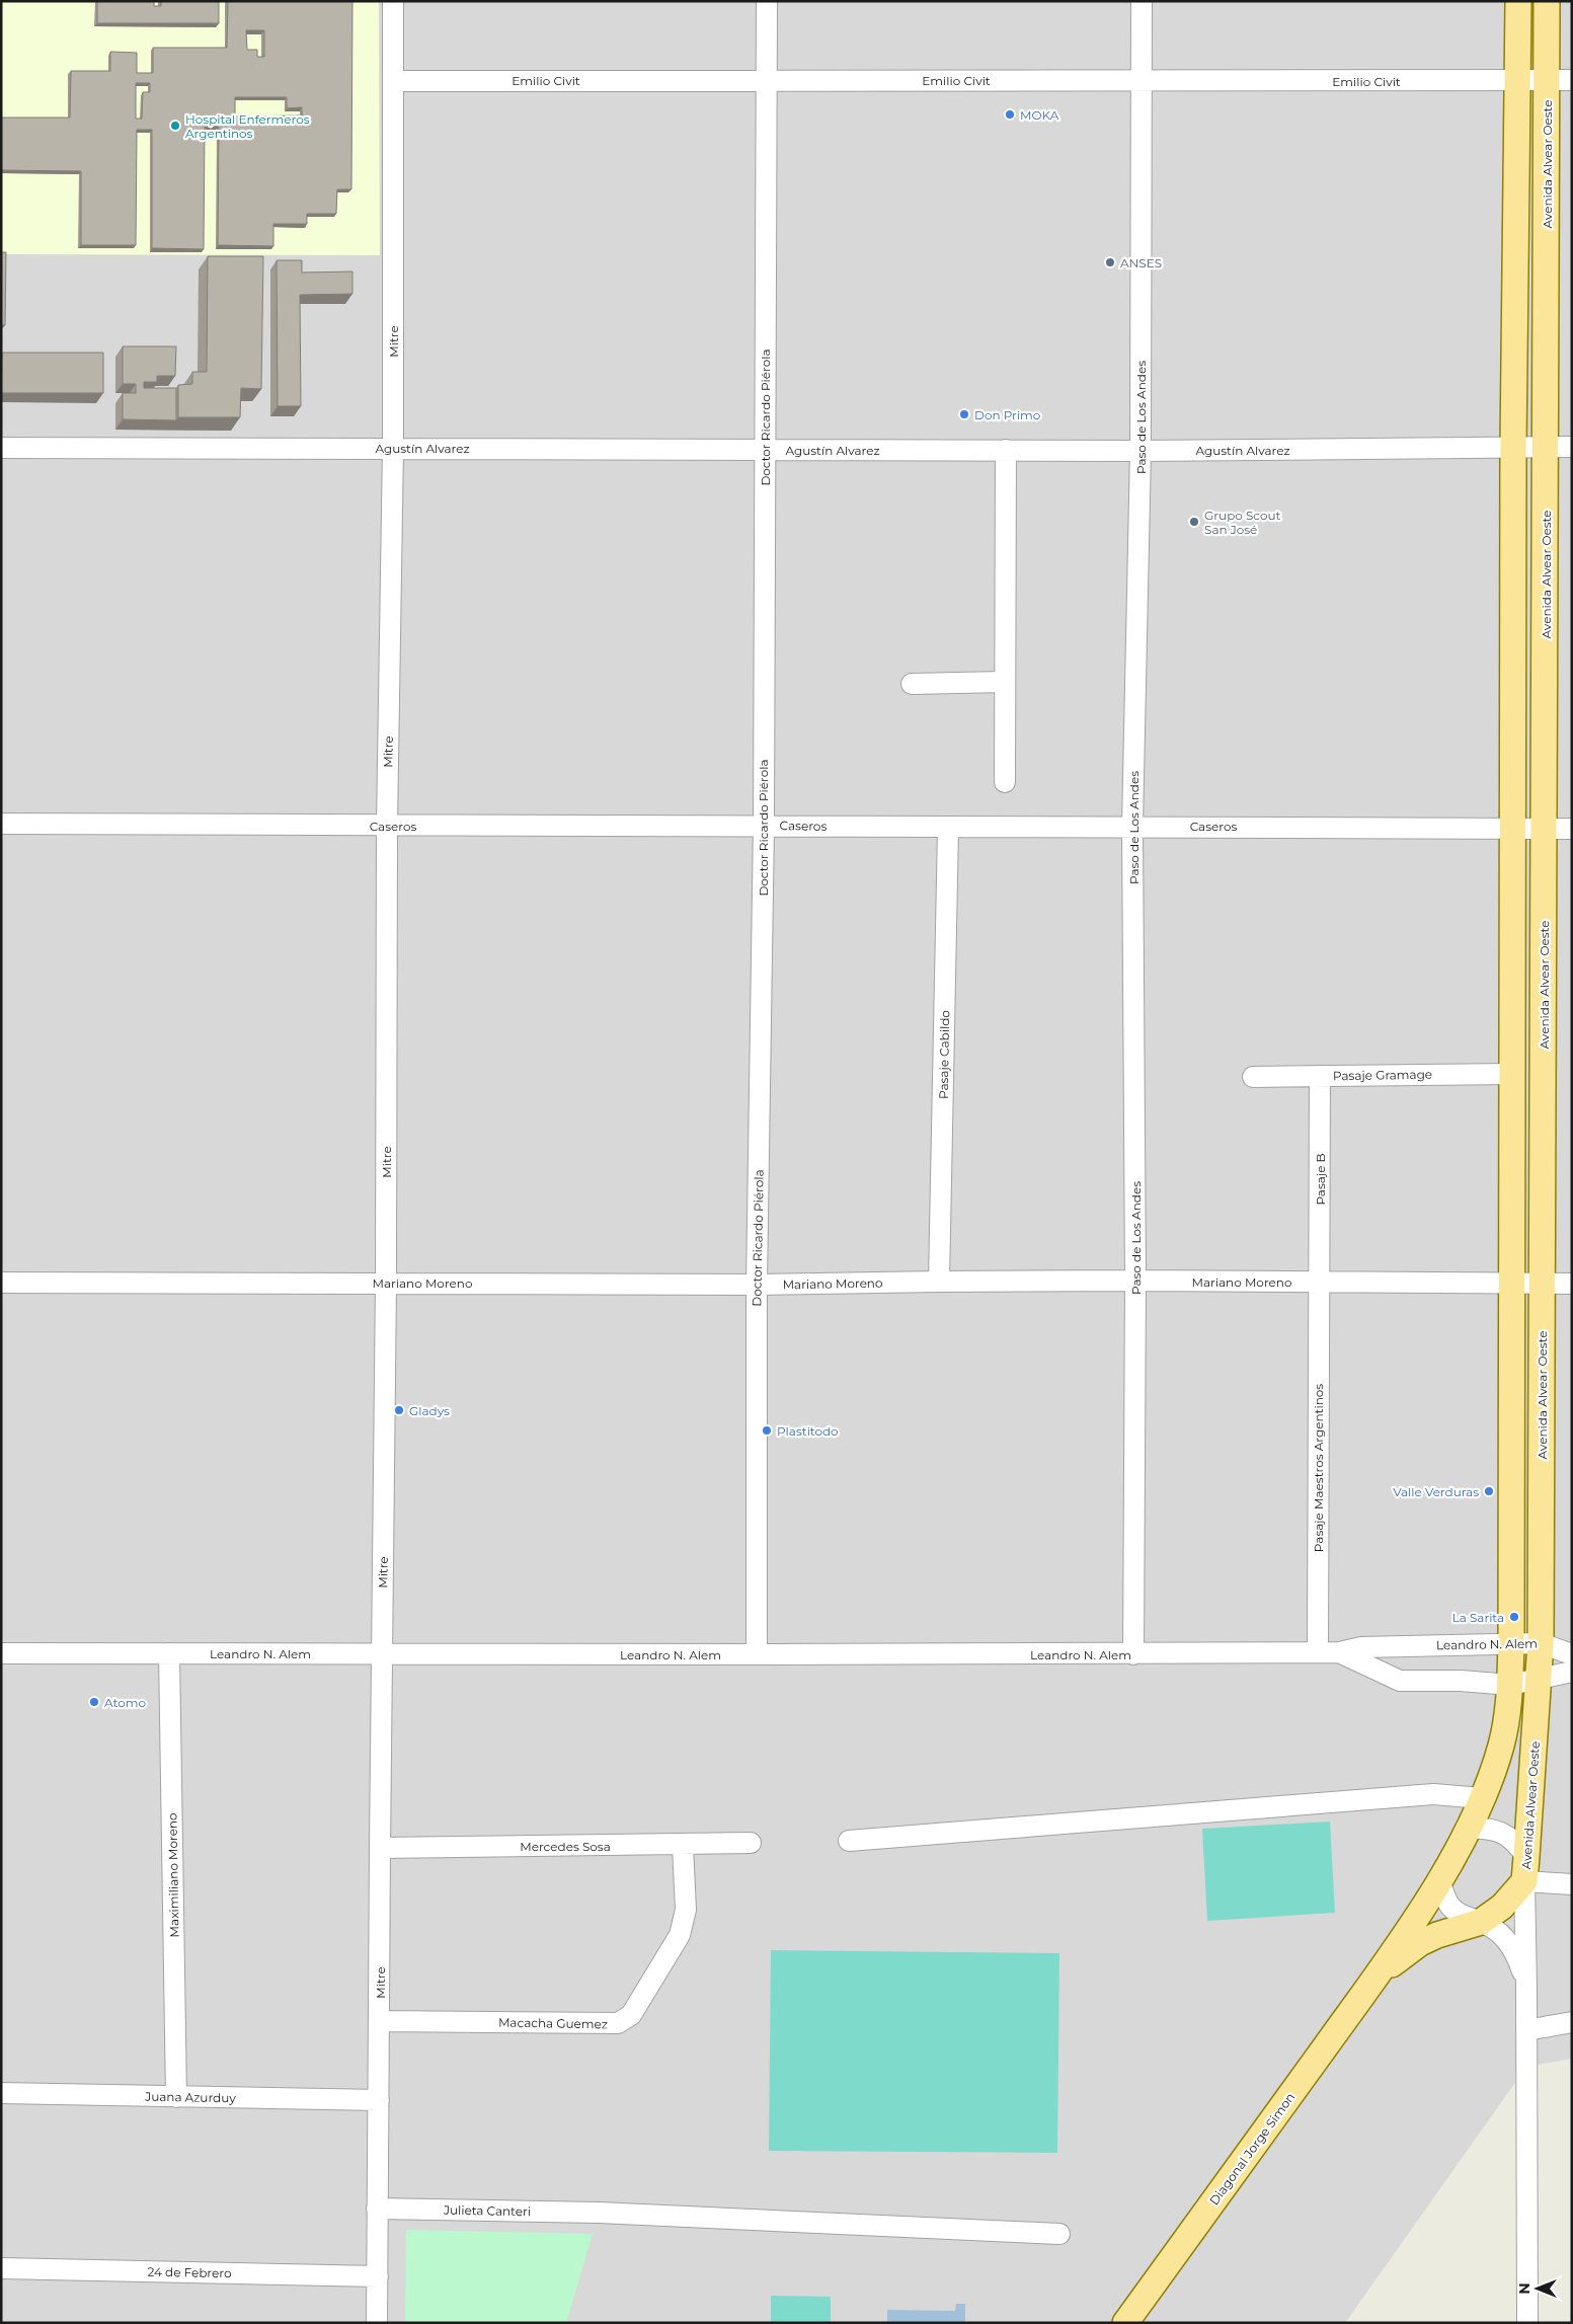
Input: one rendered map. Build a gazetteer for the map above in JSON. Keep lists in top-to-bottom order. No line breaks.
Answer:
{"streets":{"main road":["Avenida Alvear Oeste","Diagonal Jorge Simon"],"street":["Emilio Civit","Mitre","Doctor Ricardo Piérola","Paso de Los Andes","Agustín Alvarez","Caseros","Pasaje Cabildo","Pasaje Gramage","Pasaje B","Mariano Moreno","Pasaje Maestros Argentinos","Leandro N. Alem","Mercedes Sosa","Maximiliano Moreno","Macacha Guemez","Juana Azurduy","Julieta Canteri","24 de Febrero"]},"crossings":[["Emilio Civit","Avenida Alvear Oeste"],["Emilio Civit","Mitre"],["Emilio Civit","Doctor Ricardo Piérola"],["Emilio Civit","Paso de Los Andes"],["Avenida Alvear Oeste","Agustín Alvarez"],["Avenida Alvear Oeste","Caseros"],["Avenida Alvear Oeste","Mariano Moreno"],["Avenida Alvear Oeste","Leandro N. Alem"],["Avenida Alvear Oeste","Diagonal Jorge Simon"],["Mitre","Agustín Alvarez"],["Mitre","Caseros"],["Mitre","Mariano Moreno"],["Mitre","Leandro N. Alem"],["Mitre","Mercedes Sosa"],["Mitre","Macacha Guemez"],["Mitre","Juana Azurduy"],["Mitre","Julieta Canteri"],["Mitre","24 de Febrero"],["Doctor Ricardo Piérola","Agustín Alvarez"],["Doctor Ricardo Piérola","Caseros"],["Doctor Ricardo Piérola","Mariano Moreno"],["Doctor Ricardo Piérola","Leandro N. Alem"],["Paso de Los Andes","Agustín Alvarez"],["Paso de Los Andes","Caseros"],["Paso de Los Andes","Mariano Moreno"],["Paso de Los Andes","Leandro N. Alem"],["Caseros","Pasaje Cabildo"],["Pasaje Cabildo","Mariano Moreno"],["Pasaje Gramage","Pasaje B"],["Pasaje B","Mariano Moreno"],["Pasaje B","Pasaje Maestros Argentinos"],["Mariano Moreno","Pasaje Maestros Argentinos"],["Pasaje Maestros Argentinos","Leandro N. Alem"],["Leandro N. Alem","Maximiliano Moreno"],["Mercedes Sosa","Macacha Guemez"],["Maximiliano Moreno","Juana Azurduy"]],"places":["MOKA","Hospital Enfermeros Argentinos","ANSES","Don Primo","Grupo Scout San José","Gladys","Plastitodo","Valle Verduras","La Sarita","Atomo"],"north":"left"}
